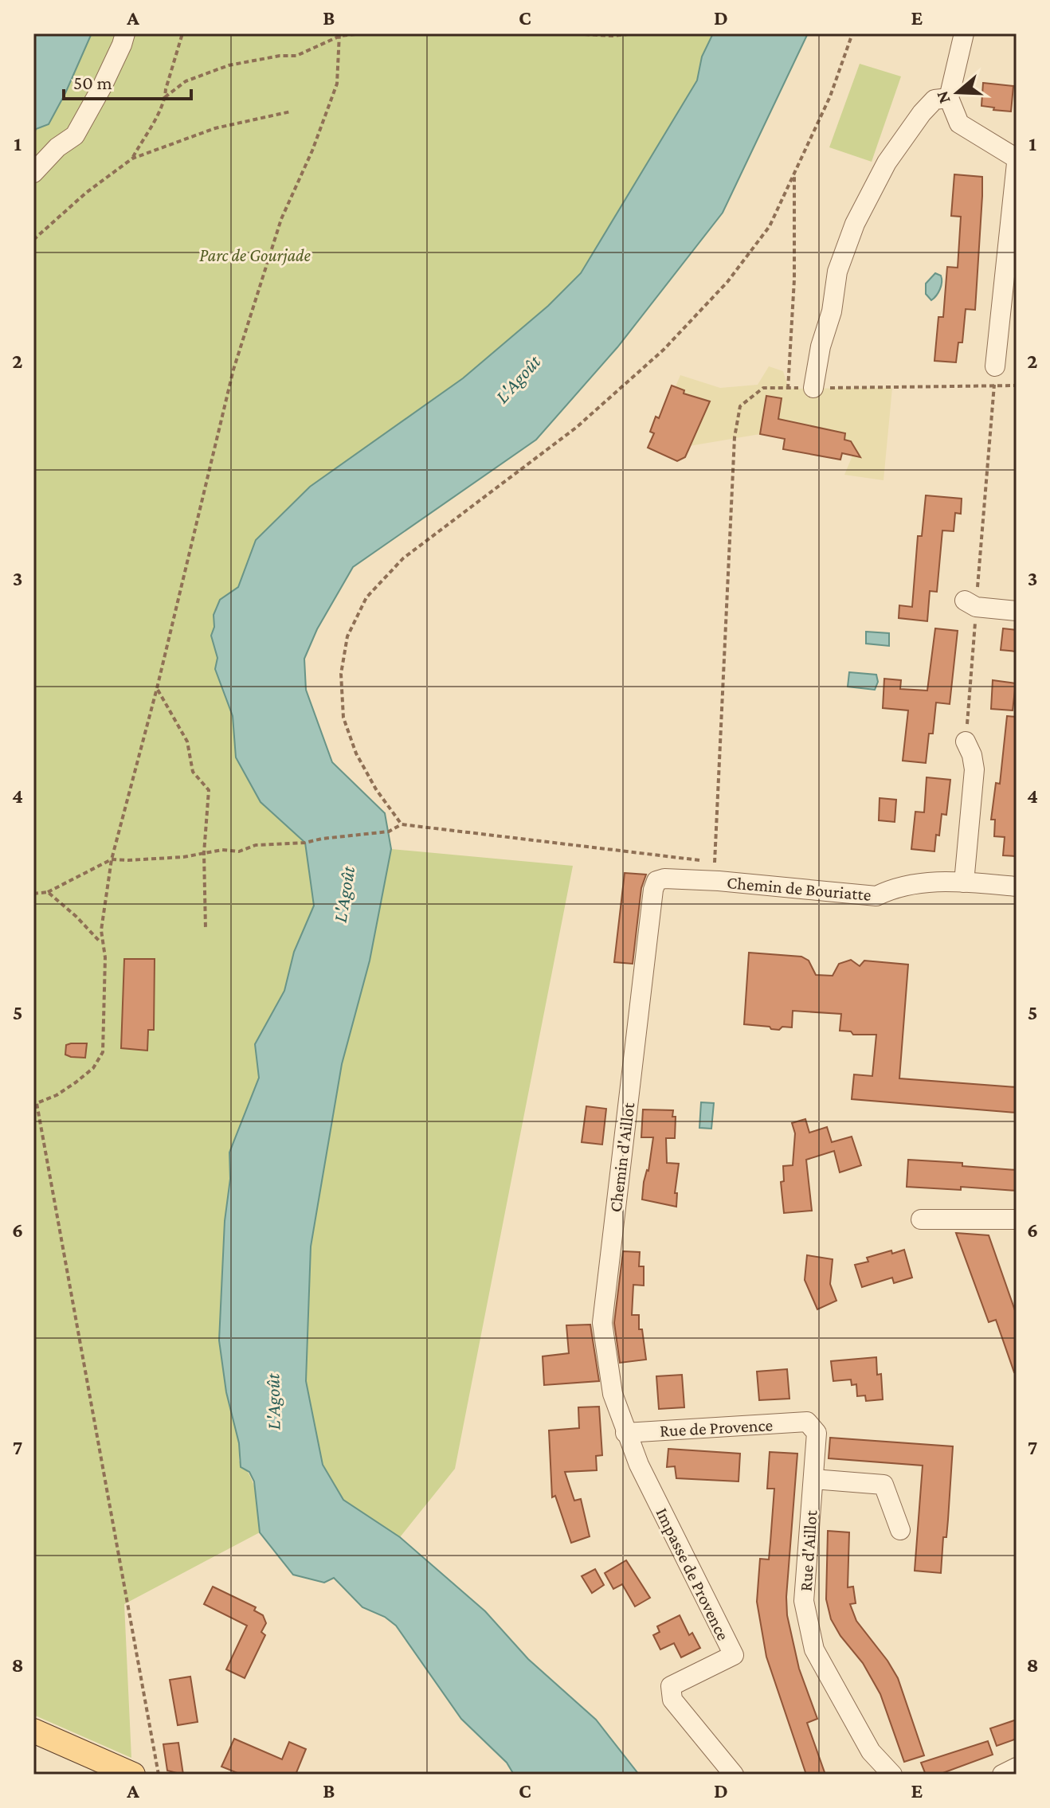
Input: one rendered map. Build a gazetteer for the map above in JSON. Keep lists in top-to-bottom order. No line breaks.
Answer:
{"streets":{"street":["Chemin de Bouriatte","Chemin d'Aillot","Rue de Provence","Rue d'Aillot","Impasse de Provence"]},"crossings":[["Chemin de Bouriatte","Chemin d'Aillot"],["Chemin d'Aillot","Rue de Provence"],["Chemin d'Aillot","Impasse de Provence"],["Rue de Provence","Rue d'Aillot"],["Rue de Provence","Impasse de Provence"]],"water":["L'Agoût"],"parks":["Parc de Gourjade"],"scale_bar":"50 m","north":"left","grid":{"columns":["A","B","C","D","E"],"rows":["1","2","3","4","5","6","7","8"]}}
